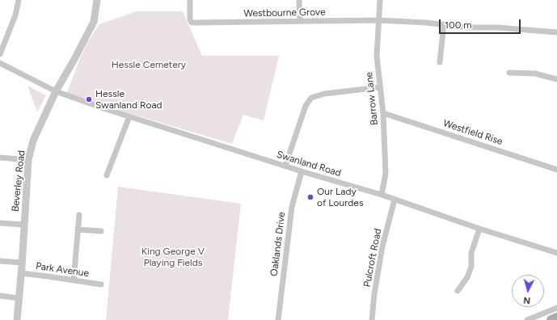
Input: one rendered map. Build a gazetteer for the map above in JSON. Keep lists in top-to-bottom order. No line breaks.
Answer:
{"streets":{"street":["Westbourne Grove","Barrow Lane","Westfield Rise","Swanland Road","Beverley Road","Oaklands Drive","Pulcroft Road","Park Avenue"]},"crossings":[["Westbourne Grove","Barrow Lane"],["Barrow Lane","Westfield Rise"],["Barrow Lane","Swanland Road"],["Swanland Road","Beverley Road"],["Swanland Road","Oaklands Drive"],["Swanland Road","Pulcroft Road"],["Beverley Road","Park Avenue"]],"parks":["Hessle Cemetery","King George V Playing Fields"],"places":["Hessle Swanland Road","Our Lady of Lourdes"],"scale_bar":"100 m","north":"bottom"}
